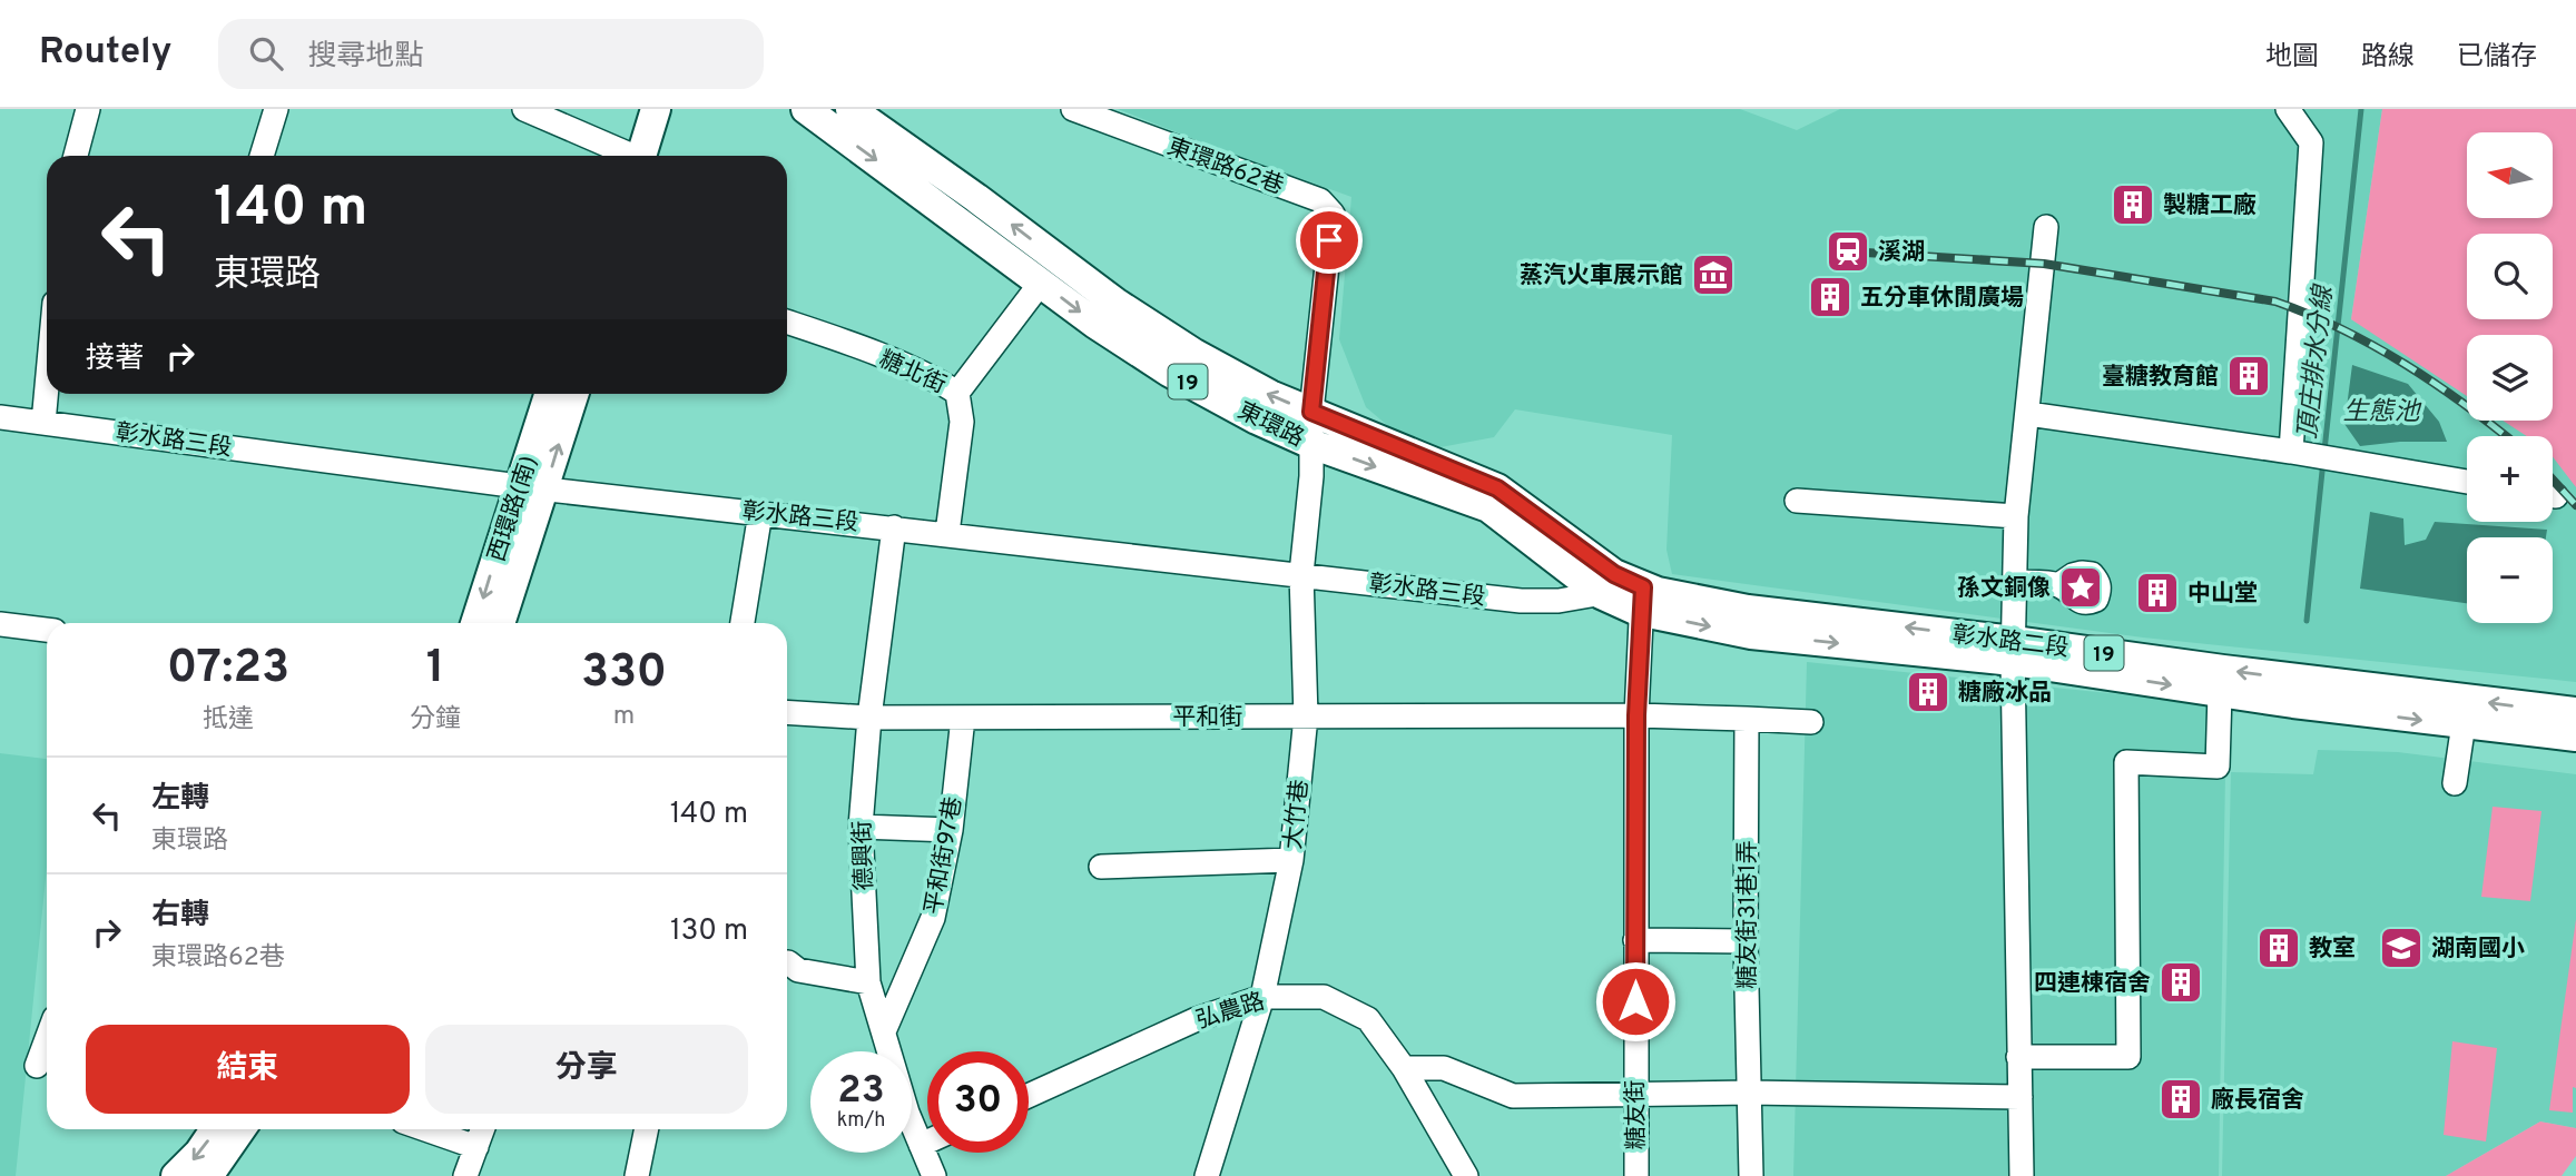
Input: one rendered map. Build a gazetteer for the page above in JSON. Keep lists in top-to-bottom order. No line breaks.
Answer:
{"streets":{"main road":["19","東環路","西環路(南)","彰水路二段"],"street":["東環路62巷","糖北街","彰水路三段","平和街","大竹巷","德興街","平和街97巷","糖友街31巷1弄","弘農路","糖友街"]},"crossings":[["東環路62巷","東環路"],["東環路62巷","大竹巷"],["糖北街","彰水路三段"],["19","東環路"],["19","彰水路三段"],["19","彰水路二段"],["19","糖友街"],["東環路","彰水路三段"],["東環路","彰水路二段"],["東環路","大竹巷"],["東環路","糖友街"],["彰水路三段","西環路(南)"],["彰水路三段","大竹巷"],["彰水路三段","德興街"],["彰水路二段","糖友街"],["平和街","大竹巷"],["平和街","德興街"],["平和街","平和街97巷"],["平和街","糖友街31巷1弄"],["平和街","糖友街"],["大竹巷","弘農路"],["德興街","平和街97巷"]],"water":["頂庄排水分線","生態池"],"places":{"building":["製糖工廠","五分車休閒廣場","臺糖教育館","中山堂","糖廠冰品","教室","四連棟宿舍","廠長宿舍"],"station":["溪湖"],"museum":["蒸汽火車展示館"],"place":["孫文銅像"],"school or university":["湖南國小"]},"north":"left","page":{"header":"Routely","search":"搜尋地點","nav":["地圖","路線","已儲存"],"map_buttons":["+","−"],"turn":["140 m","東環路"],"then":"接著","eta":["07:23","抵達","1","分鐘","330","m"],"list":[{"name":"左轉","note":"東環路","value":"140 m"},{"name":"右轉","note":"東環路62巷","value":"130 m"}],"buttons":["結束","分享"],"speed":"23 km/h","limit":"30"}}
